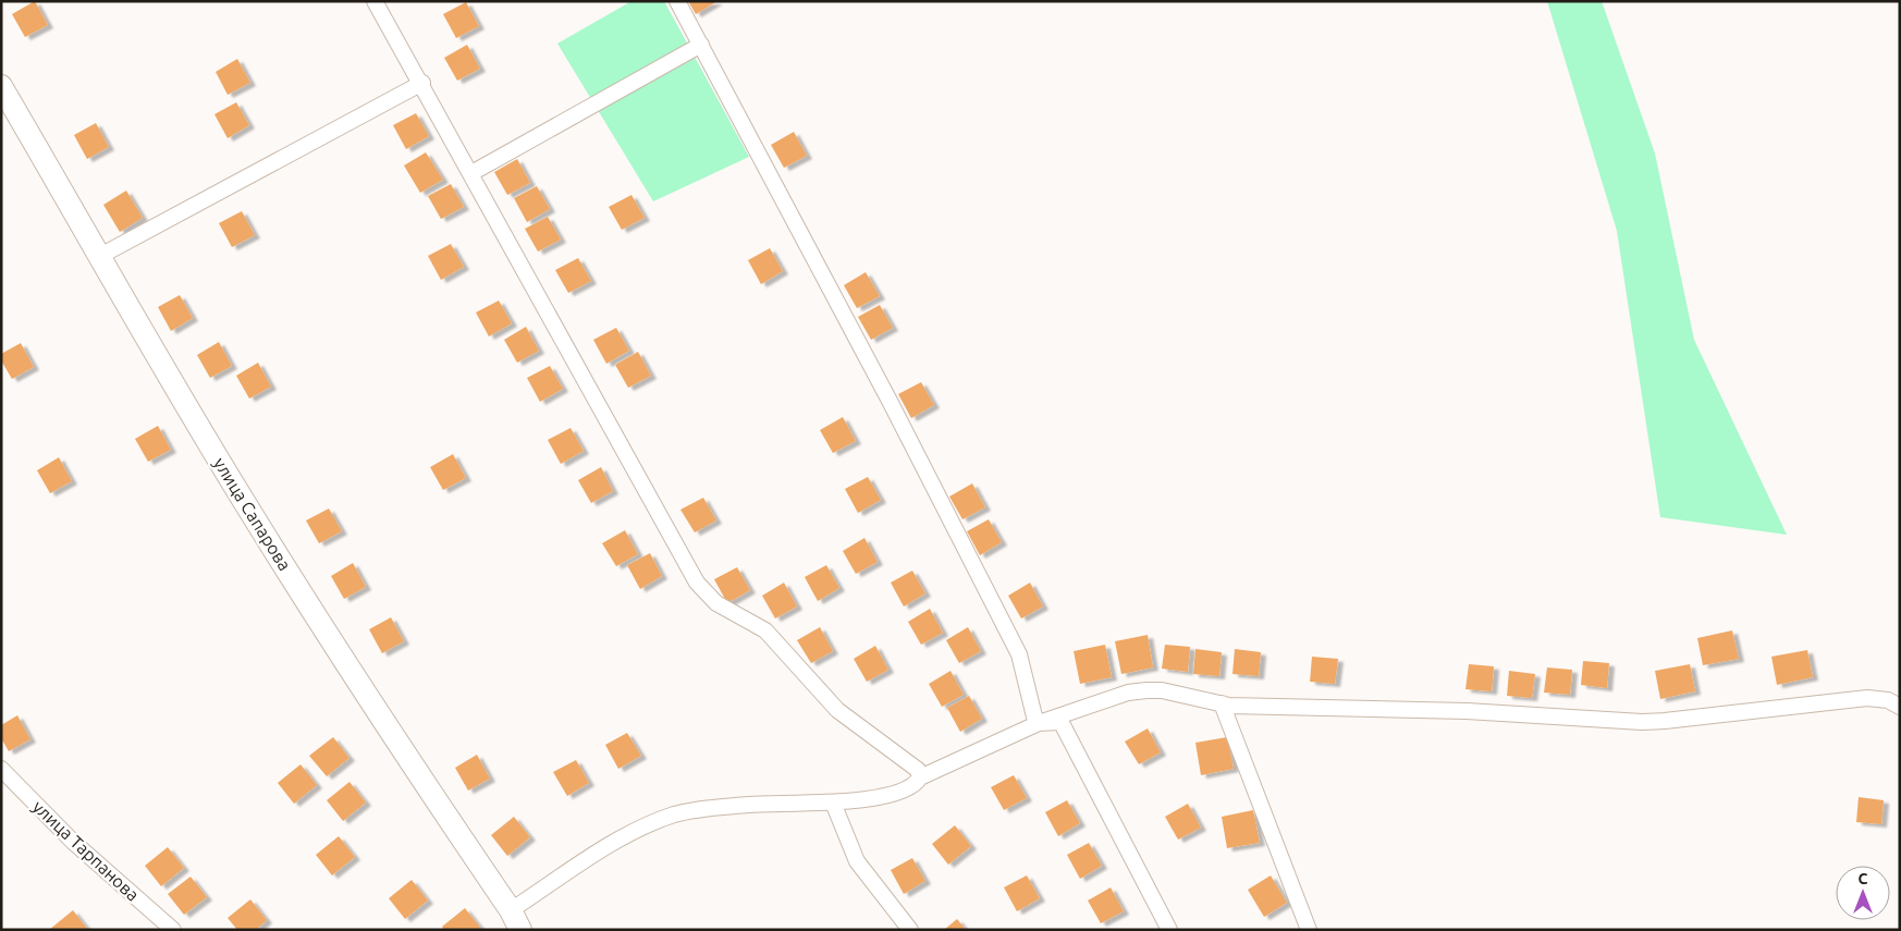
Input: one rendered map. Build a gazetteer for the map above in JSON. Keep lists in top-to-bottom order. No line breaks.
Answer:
{"streets":{"main road":["улица Сапарова"],"street":["улица Тарпанова"]},"north":"top"}
